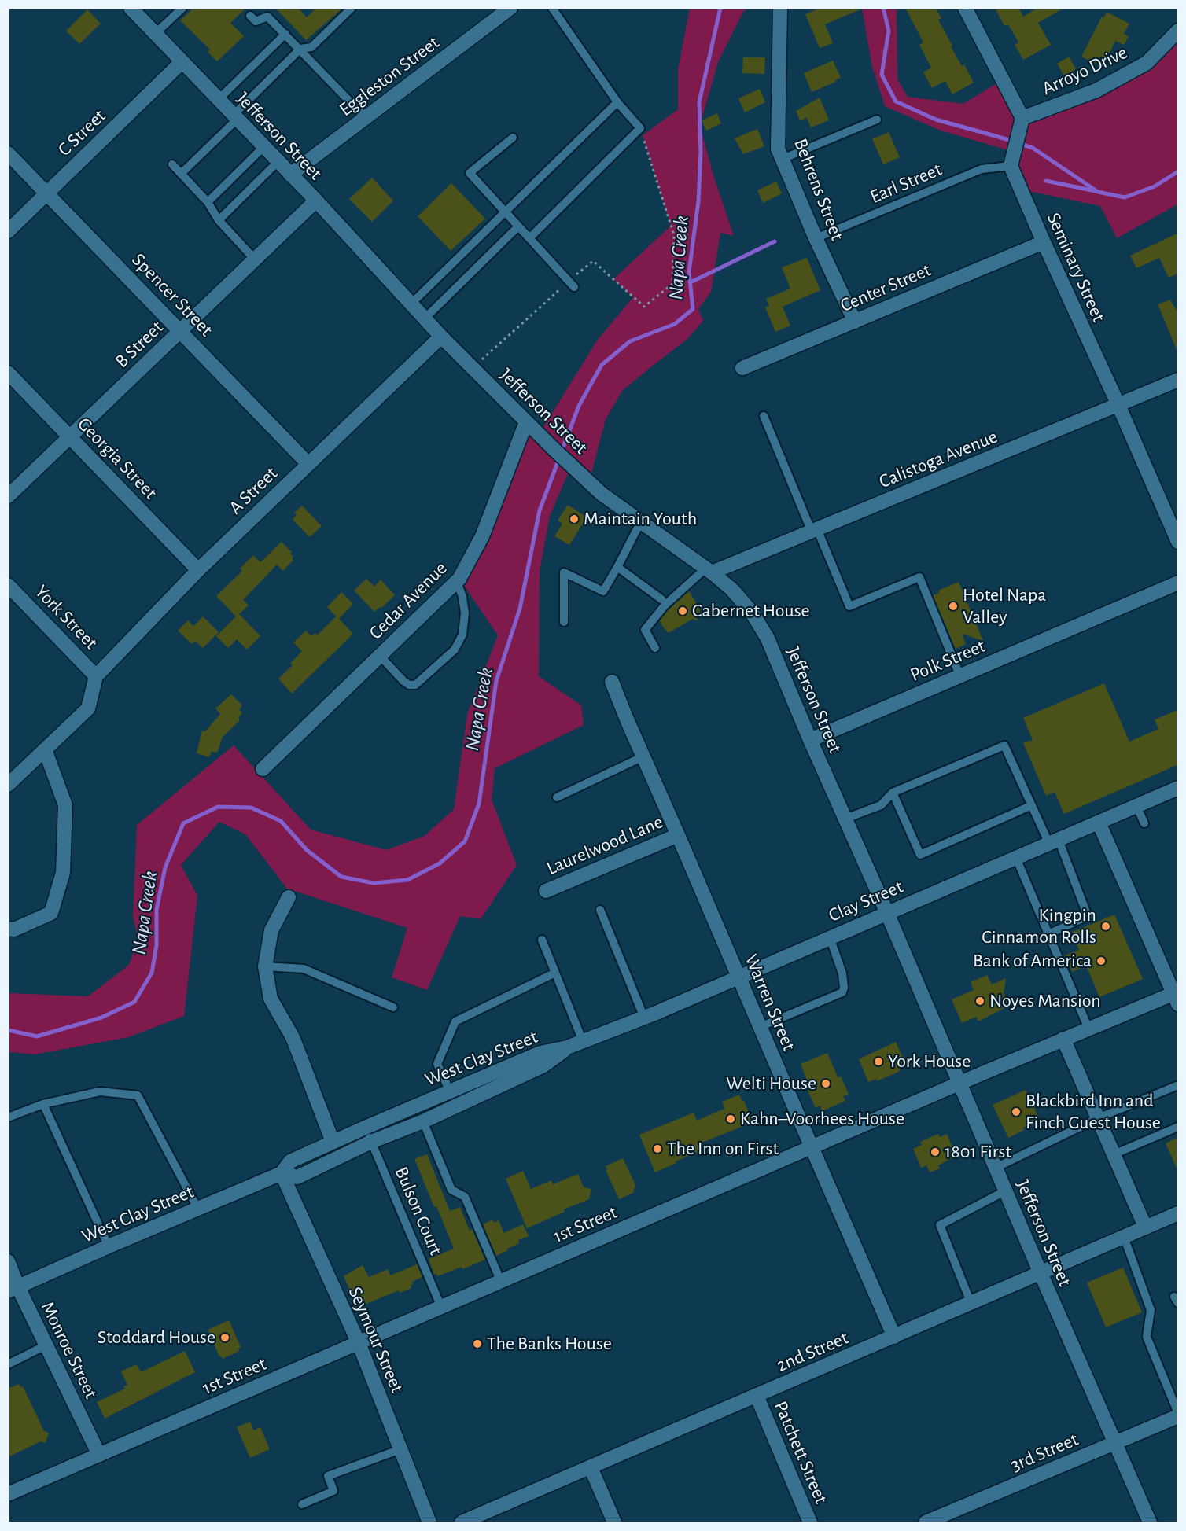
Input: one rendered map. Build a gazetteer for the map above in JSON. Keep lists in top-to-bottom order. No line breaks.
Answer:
{"streets":{"street":["Arroyo Drive","Eggleston Street","C Street","Jefferson Street","Behrens Street","Seminary Street","Center Street","Spencer Street","B Street","Georgia Street","Calistoga Avenue","A Street","Cedar Avenue","York Street","Polk Street","Laurelwood Lane","Clay Street","Warren Street","West Clay Street","1st Street","Seymour Street","Monroe Street","2nd Street","Patchett Street","3rd Street"],"lane":["Earl Street","Bulson Court"]},"crossings":[["Eggleston Street","Jefferson Street"],["C Street","Jefferson Street"],["C Street","Spencer Street"],["Jefferson Street","B Street"],["Jefferson Street","Calistoga Avenue"],["Jefferson Street","A Street"],["Jefferson Street","Cedar Avenue"],["Jefferson Street","Polk Street"],["Jefferson Street","Clay Street"],["Jefferson Street","1st Street"],["Jefferson Street","2nd Street"],["Jefferson Street","3rd Street"],["Earl Street","Behrens Street"],["Earl Street","Seminary Street"],["Behrens Street","Center Street"],["Seminary Street","Center Street"],["Seminary Street","Calistoga Avenue"],["Spencer Street","B Street"],["Spencer Street","A Street"],["B Street","Georgia Street"],["Georgia Street","A Street"],["A Street","York Street"],["Laurelwood Lane","Warren Street"],["Clay Street","Warren Street"],["Clay Street","West Clay Street"],["Warren Street","1st Street"],["Warren Street","2nd Street"],["West Clay Street","Bulson Court"],["West Clay Street","Seymour Street"],["West Clay Street","Monroe Street"],["Bulson Court","1st Street"],["1st Street","Seymour Street"],["1st Street","Monroe Street"],["2nd Street","Patchett Street"]],"water":["Napa Creek"],"places":["Maintain Youth","Hotel Napa Valley","Cabernet House","Kingpin Cinnamon Rolls","Bank of America","Noyes Mansion","York House","Welti House","Blackbird Inn and Finch Guest House","Kahn–Voorhees House","The Inn on First","1801 First","Stoddard House","The Banks House"]}
